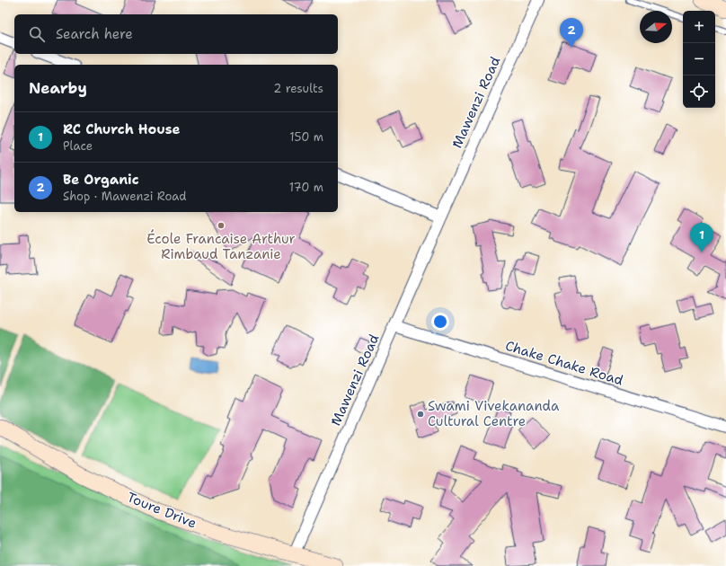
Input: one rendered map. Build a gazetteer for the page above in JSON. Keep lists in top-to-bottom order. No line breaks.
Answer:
{"streets":{"street":["Mawenzi Road","Chake Chake Road","Toure Drive"]},"crossings":[["Mawenzi Road","Chake Chake Road"],["Mawenzi Road","Toure Drive"]],"places":["École Francaise Arthur Rimbaud Tanzanie","Swami Vivekananda Cultural Centre"],"north":"right","page":{"map_buttons":["+","−"],"search":"Search here","pins":["2","1"],"heading":["Nearby","2 results"],"list":[{"mark":"1","name":"RC Church House","note":"Place","value":"150 m"},{"mark":"2","name":"Be Organic","note":"Shop · Mawenzi Road","value":"170 m"}]}}
